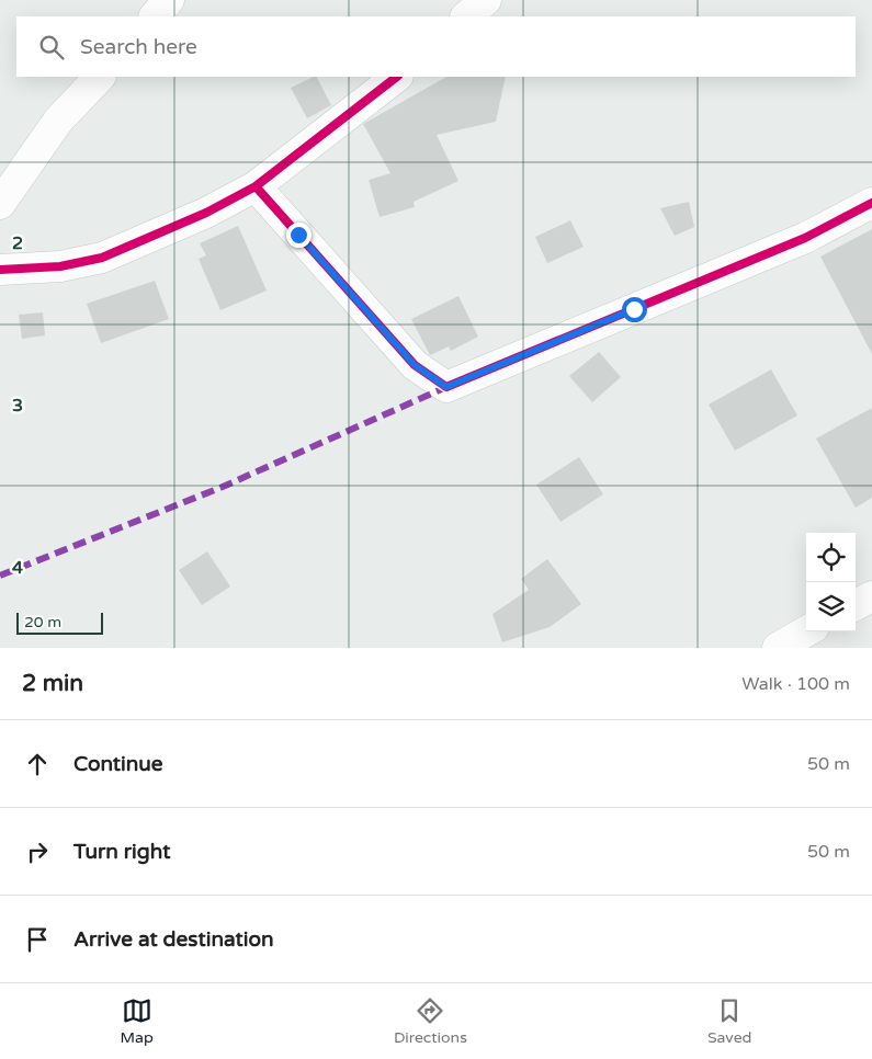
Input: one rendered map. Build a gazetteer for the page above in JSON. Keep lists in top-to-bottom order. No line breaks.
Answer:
{"scale_bar":"20 m","page":{"search":"Search here","scale":"20 m","heading":["2 min","Walk · 100 m"],"list":[["Continue","50 m"],["Turn right","50 m"],"Arrive at destination"],"nav":["Map","Directions","Saved"]},"grid":{"rows":["2","3","4"]}}
